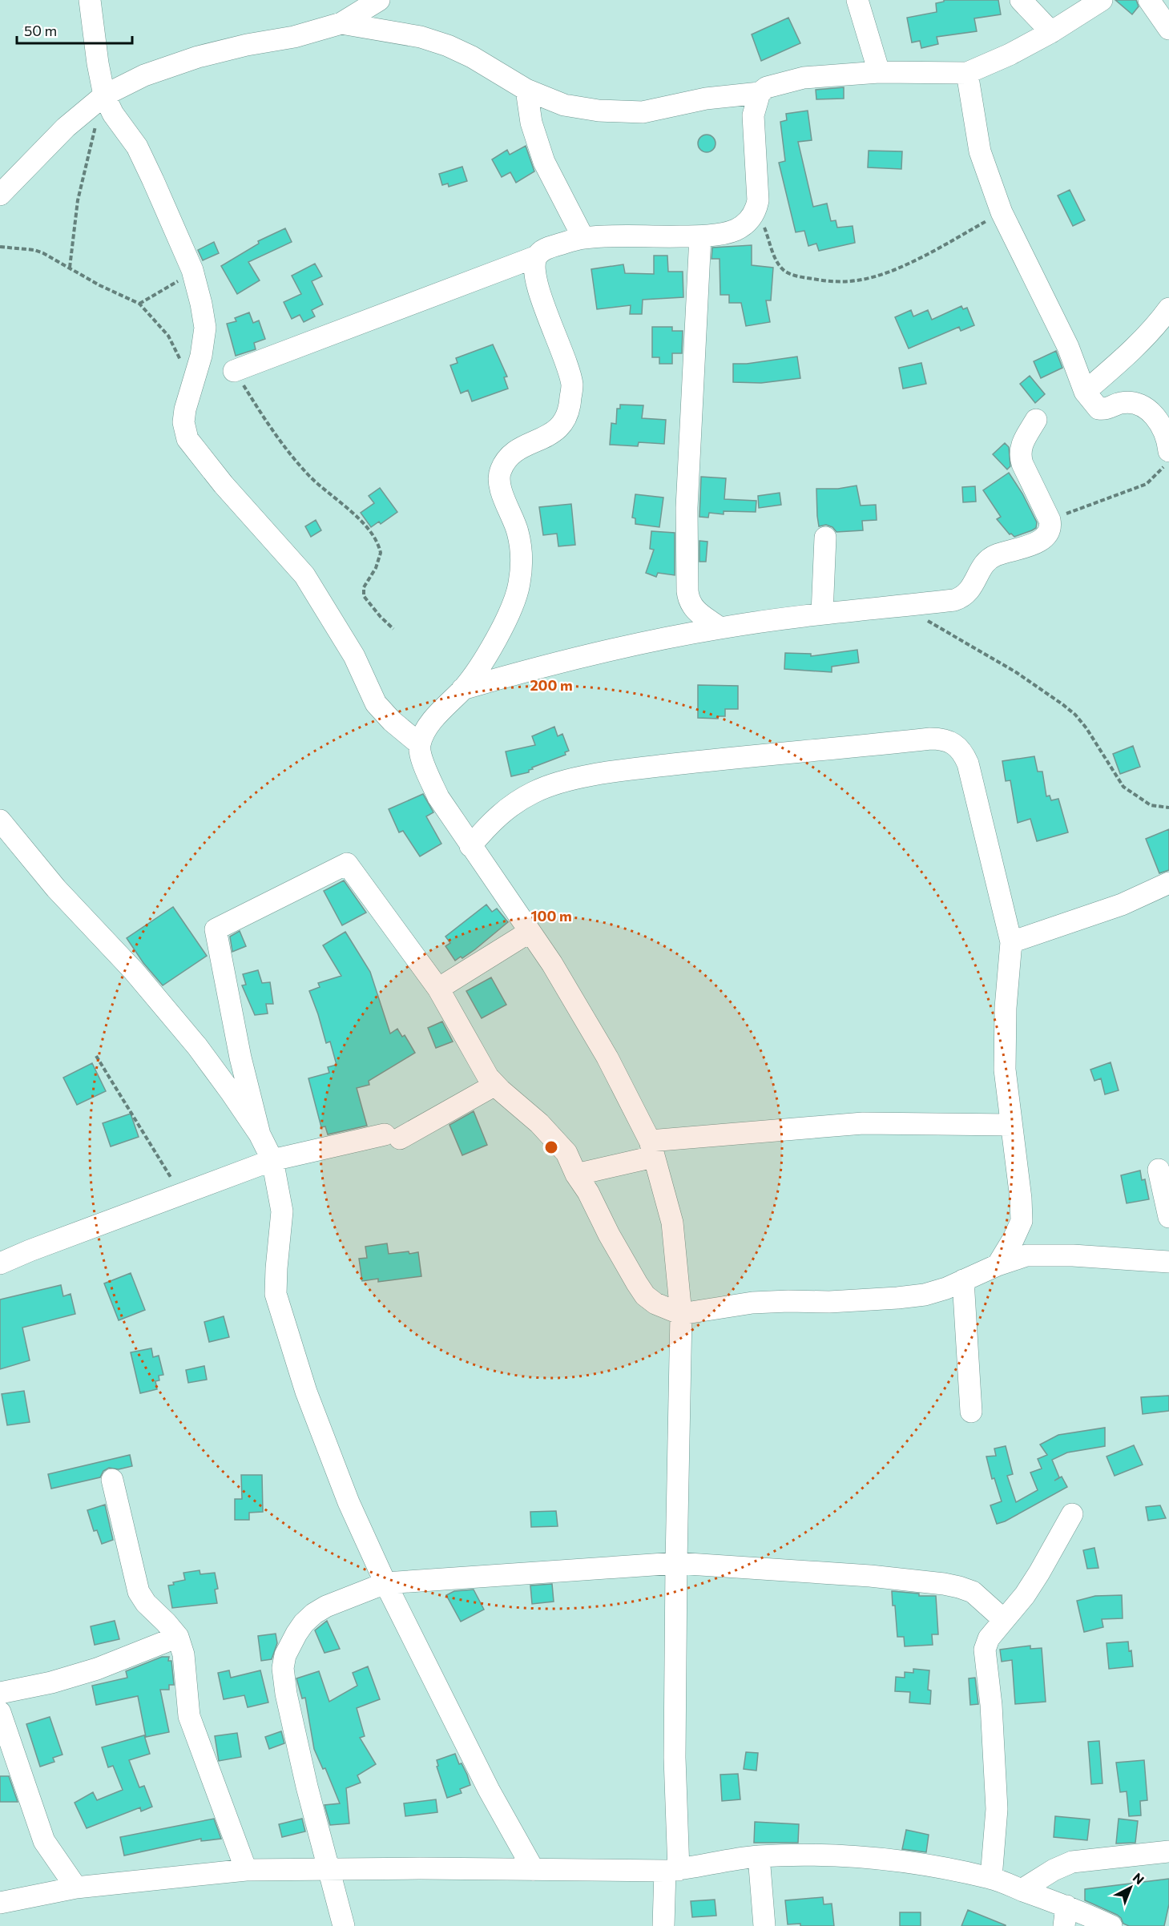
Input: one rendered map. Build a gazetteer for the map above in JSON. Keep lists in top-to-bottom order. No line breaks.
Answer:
{"scale_bar":"50 m","north":"top right","rings":["200 m","100 m"]}
